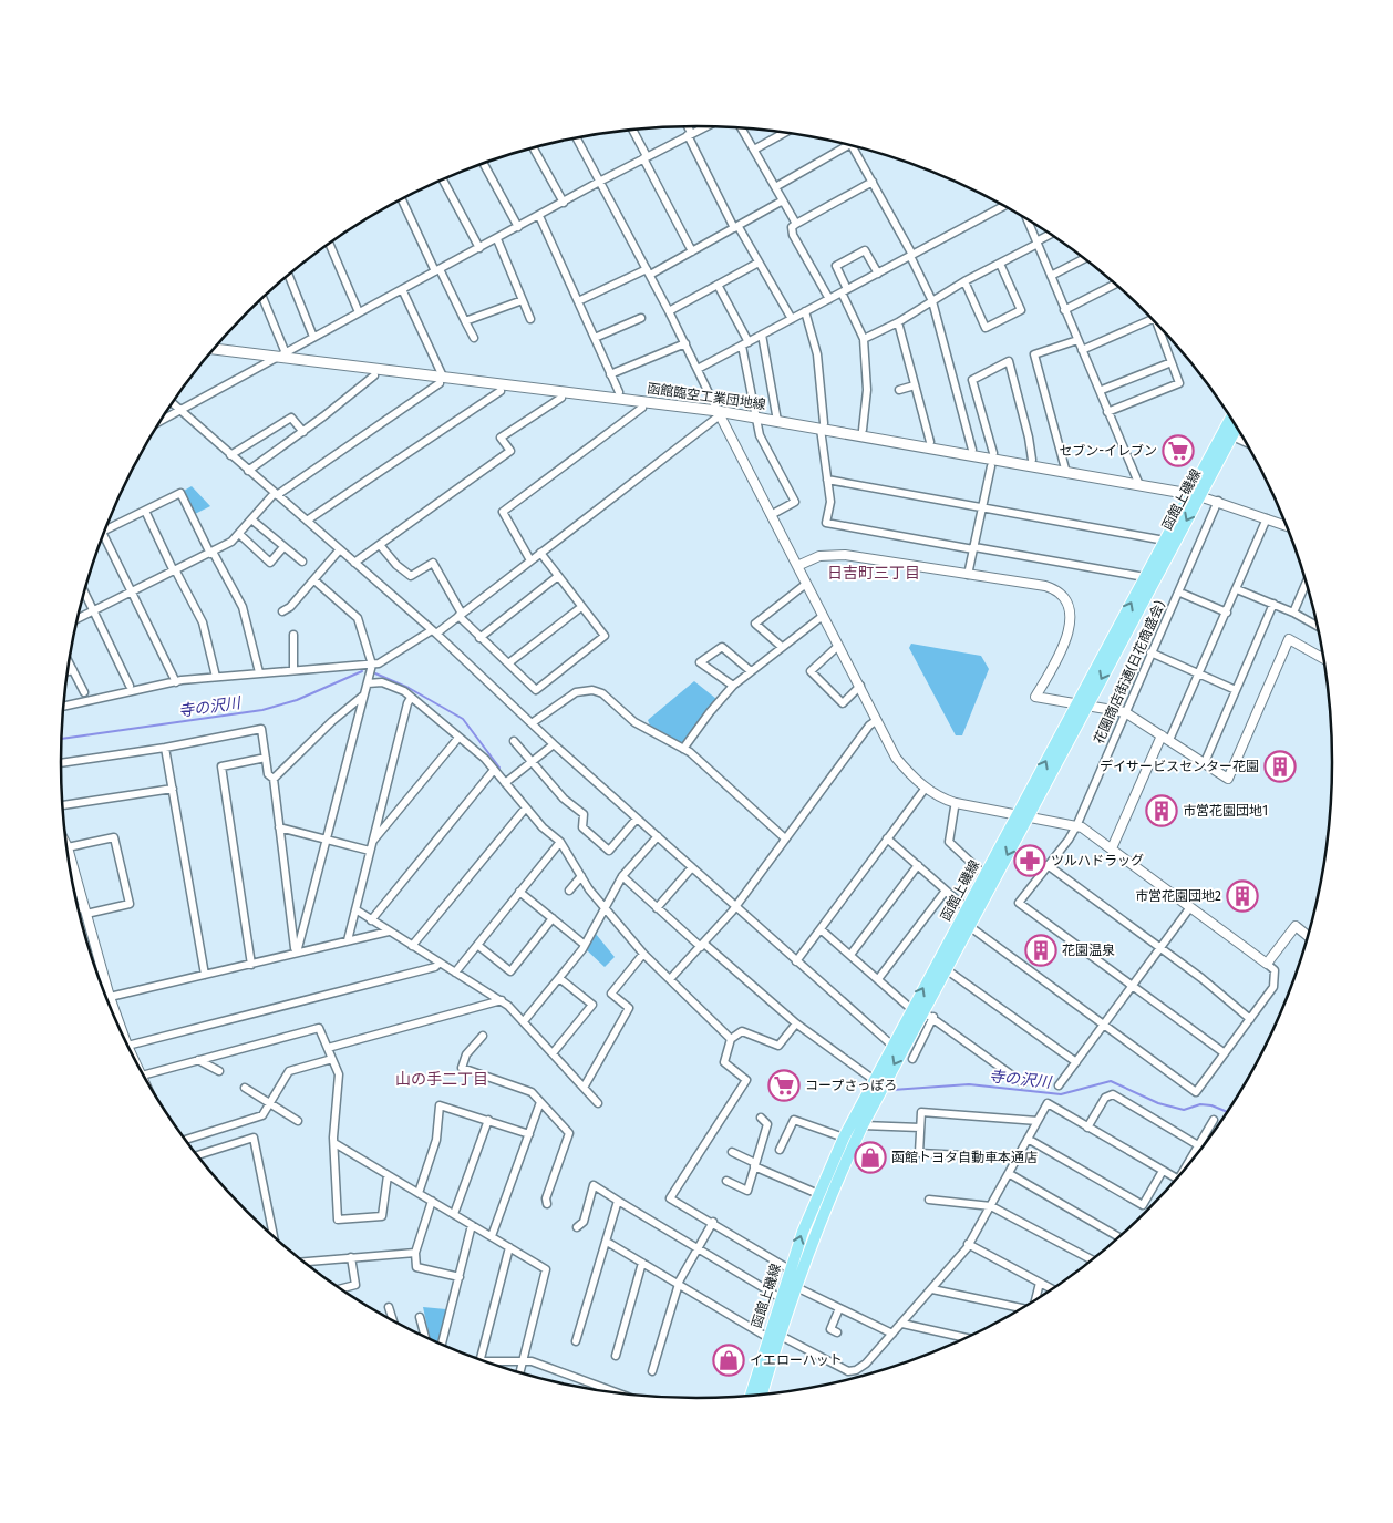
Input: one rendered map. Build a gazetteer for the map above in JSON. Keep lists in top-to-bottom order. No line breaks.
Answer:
{"streets":{"main road":["函館臨空工業団地線","函館上磯線"],"street":["花園商店街通(日花商盛会)"]},"crossings":[["函館臨空工業団地線","函館上磯線"]],"districts":["日吉町三丁目","山の手二丁目"],"water":["寺の沢川"],"places":{"supermarket":["セブン-イレブン","コープさっぽろ"],"building":["デイサービスセンター花園","市営花園団地1","市営花園団地2","花園温泉"],"pharmacy":["ツルハドラッグ"],"shop":["函館トヨタ自動車本通店","イエローハット"]}}
